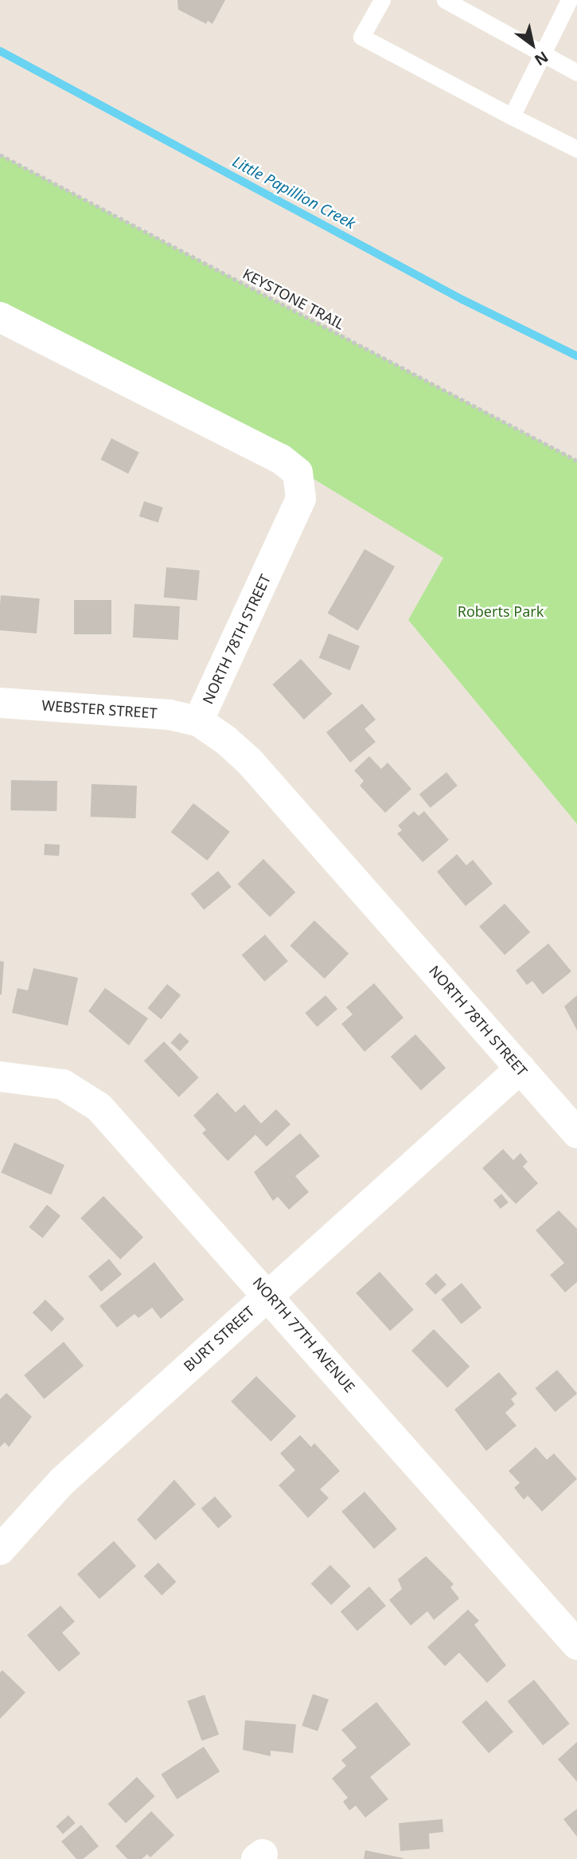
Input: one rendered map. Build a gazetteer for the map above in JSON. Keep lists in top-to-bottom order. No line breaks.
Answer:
{"streets":{"street":["NORTH 78TH STREET","WEBSTER STREET","NORTH 77TH AVENUE","BURT STREET"],"path":["KEYSTONE TRAIL"]},"crossings":[["NORTH 78TH STREET","WEBSTER STREET"],["NORTH 78TH STREET","BURT STREET"],["NORTH 77TH AVENUE","BURT STREET"]],"water":["Little Papillion Creek"],"parks":["Roberts Park"],"north":"bottom right"}
